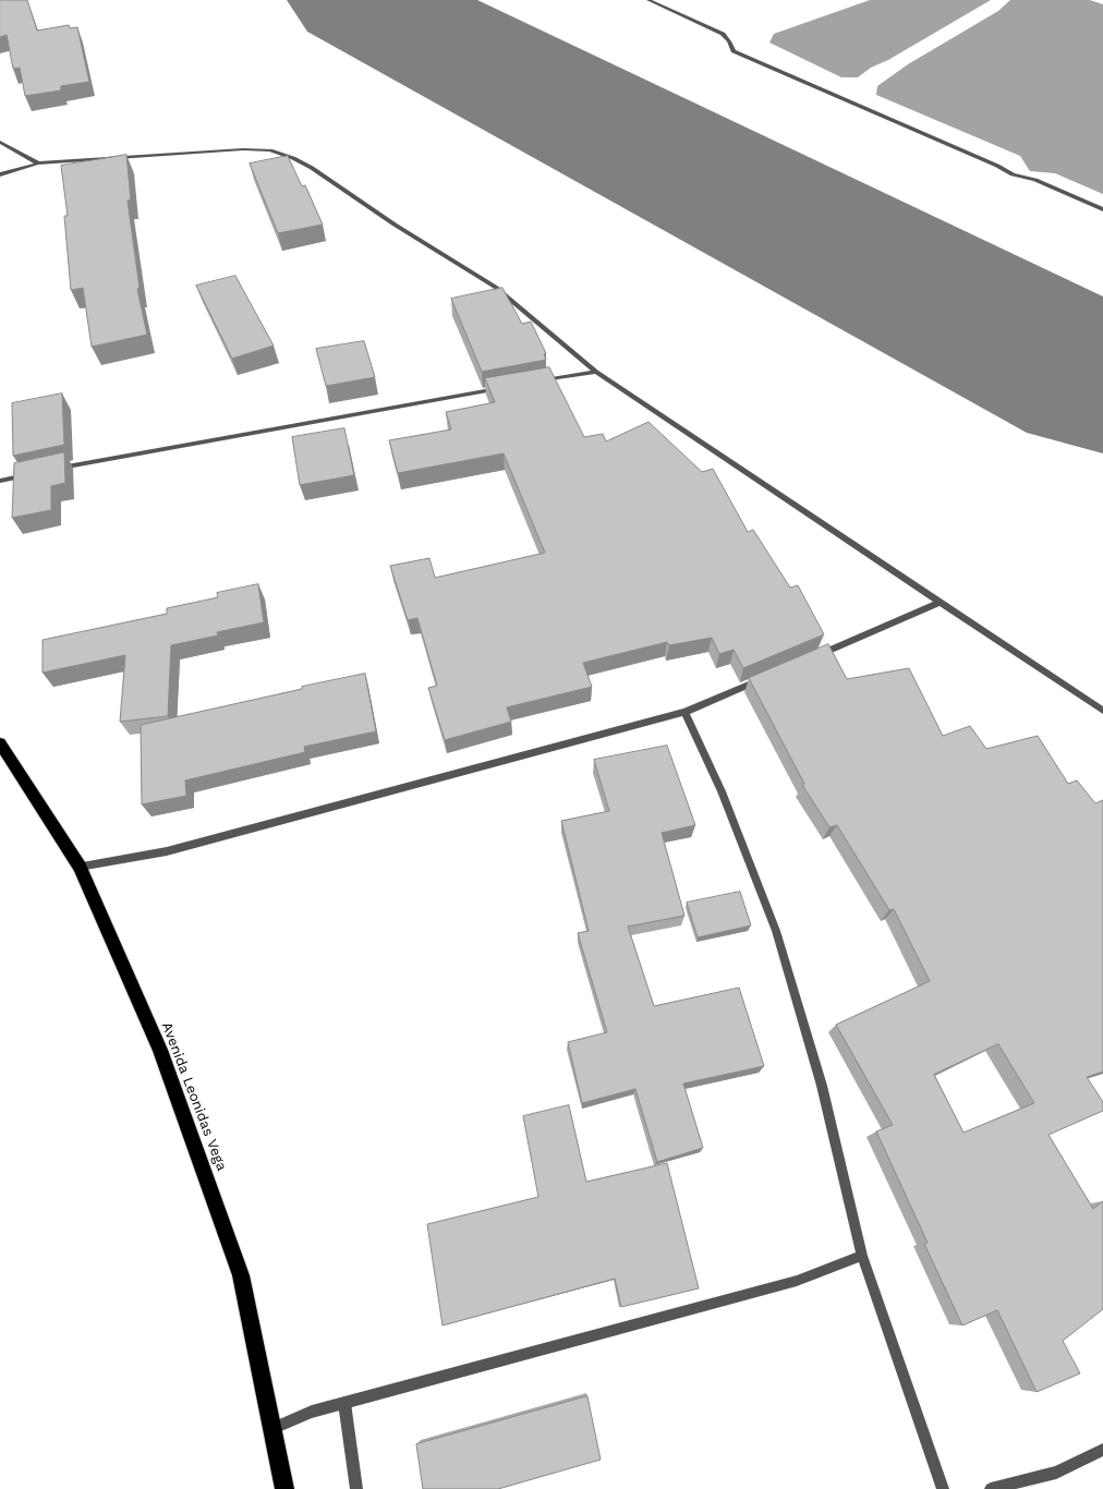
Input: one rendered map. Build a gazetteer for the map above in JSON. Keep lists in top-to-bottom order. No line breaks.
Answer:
{"streets":{"highway":["Avenida Leonidas Vega"]}}
